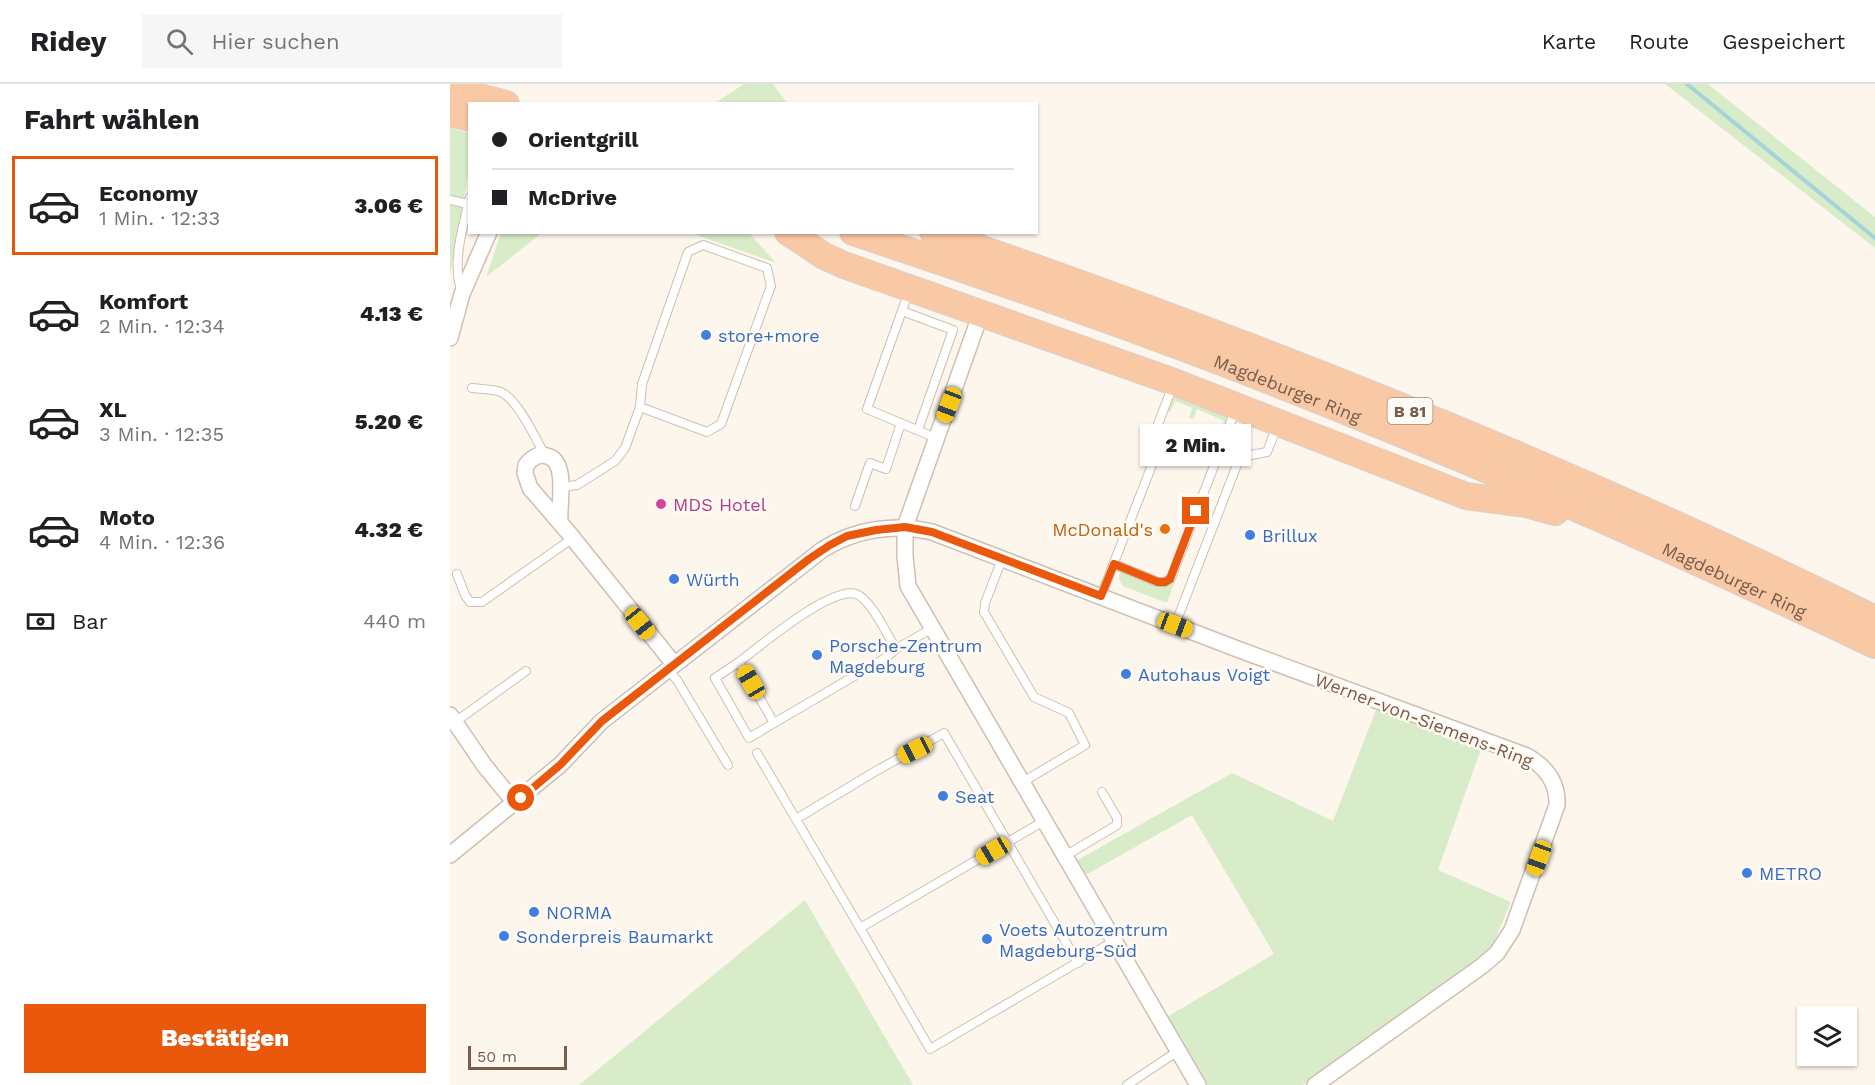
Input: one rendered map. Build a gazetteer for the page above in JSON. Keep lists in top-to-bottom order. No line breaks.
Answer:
{"streets":{"highway":["Magdeburger Ring","B 81"],"street":["Werner-von-Siemens-Ring"]},"places":["store+more","MDS Hotel","McDonald's","Brillux","Würth","Porsche-Zentrum Magdeburg","Autohaus Voigt","Seat","METRO","NORMA","Sonderpreis Baumarkt","Voets Autozentrum Magdeburg-Süd"],"scale_bar":"50 m","page":{"header":"Ridey","search":"Hier suchen","nav":["Karte","Route","Gespeichert"],"heading":"Fahrt wählen","banner":["Orientgrill","McDrive"],"list":[{"name":"Economy","note":"1 Min. · 12:33","value":"3.06 €"},{"name":"Komfort","note":"2 Min. · 12:34","value":"4.13 €"},{"name":"XL","note":"3 Min. · 12:35","value":"5.20 €"},{"name":"Moto","note":"4 Min. · 12:36","value":"4.32 €"}],"bubble":"2 Min.","pay":["Bar","440 m"],"buttons":"Bestätigen","scale":"50 m"}}
